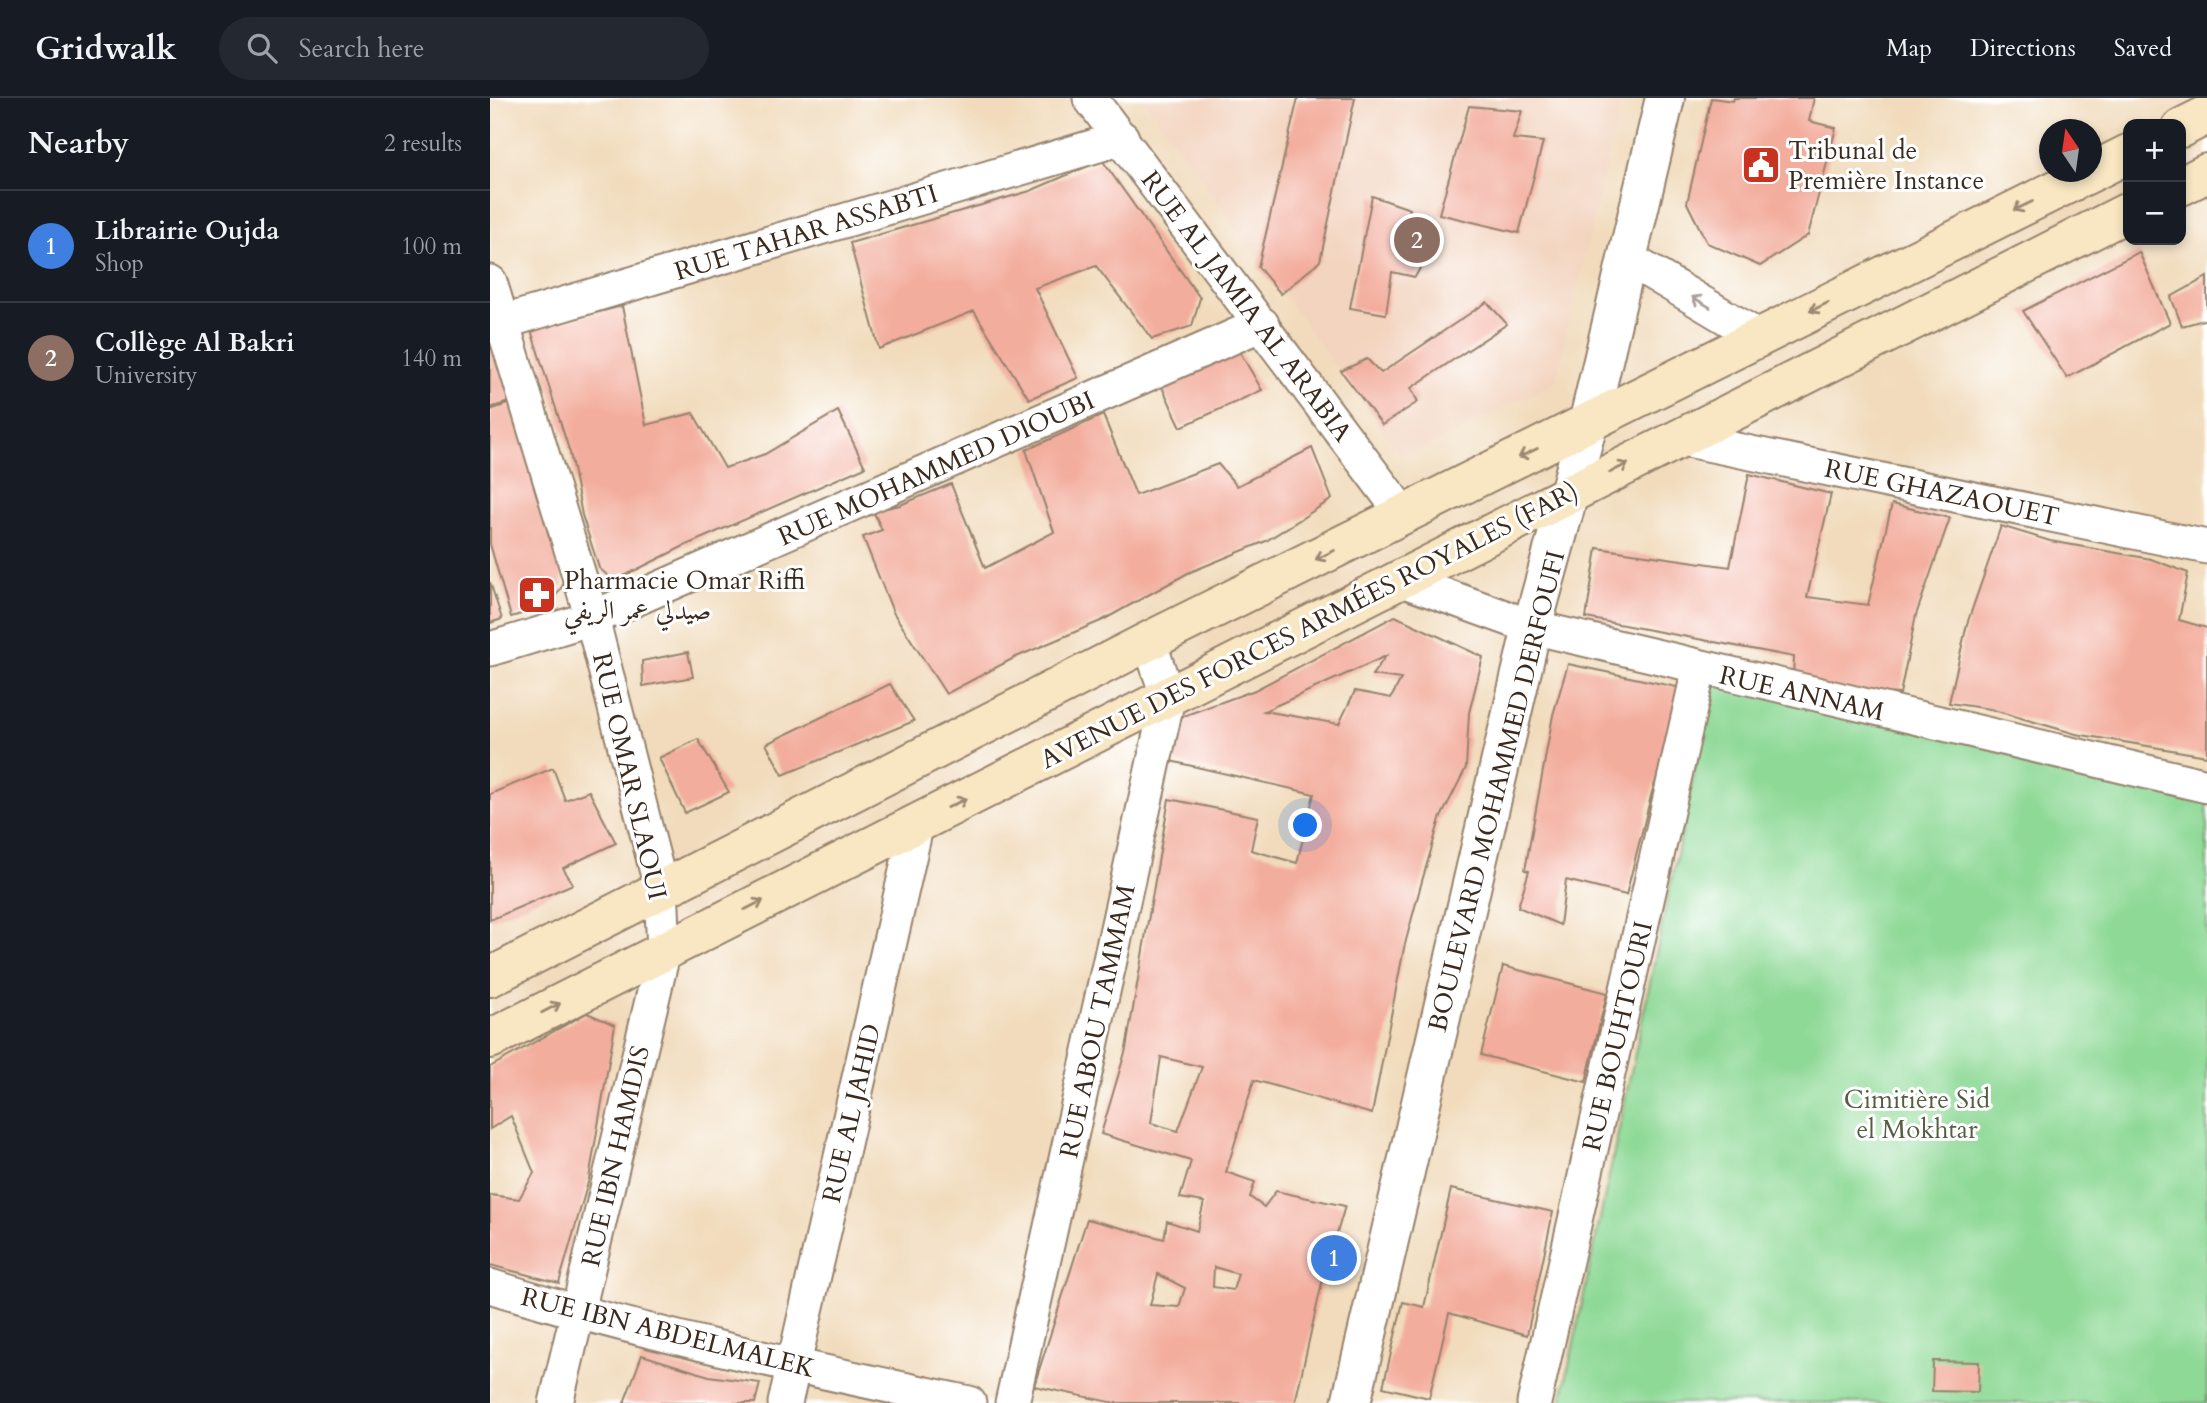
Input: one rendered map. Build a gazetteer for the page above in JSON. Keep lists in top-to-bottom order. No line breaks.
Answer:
{"streets":{"main road":["AVENUE DES FORCES ARMÉES ROYALES (FAR)"],"street":["RUE TAHAR ASSABTI","RUE AL JAMIA AL ARABIA","RUE MOHAMMED DIOUBI","RUE GHAZAOUET","RUE ANNAM","RUE OMAR SLAOUI","BOULEVARD MOHAMMED DERFOUFI","RUE ABOU TAMMAM","RUE BOUHTOURI","RUE AL JAHID","RUE IBN HAMDIS","RUE IBN ABDELMALEK"]},"crossings":[["RUE TAHAR ASSABTI","RUE AL JAMIA AL ARABIA"],["RUE TAHAR ASSABTI","RUE OMAR SLAOUI"],["RUE AL JAMIA AL ARABIA","RUE MOHAMMED DIOUBI"],["RUE AL JAMIA AL ARABIA","AVENUE DES FORCES ARMÉES ROYALES (FAR)"],["RUE MOHAMMED DIOUBI","RUE OMAR SLAOUI"],["RUE GHAZAOUET","AVENUE DES FORCES ARMÉES ROYALES (FAR)"],["AVENUE DES FORCES ARMÉES ROYALES (FAR)","RUE ANNAM"],["AVENUE DES FORCES ARMÉES ROYALES (FAR)","RUE OMAR SLAOUI"],["AVENUE DES FORCES ARMÉES ROYALES (FAR)","BOULEVARD MOHAMMED DERFOUFI"],["AVENUE DES FORCES ARMÉES ROYALES (FAR)","RUE ABOU TAMMAM"],["AVENUE DES FORCES ARMÉES ROYALES (FAR)","RUE AL JAHID"],["AVENUE DES FORCES ARMÉES ROYALES (FAR)","RUE IBN HAMDIS"],["RUE ANNAM","BOULEVARD MOHAMMED DERFOUFI"],["RUE ANNAM","RUE BOUHTOURI"],["RUE OMAR SLAOUI","RUE IBN HAMDIS"],["RUE AL JAHID","RUE IBN ABDELMALEK"],["RUE IBN HAMDIS","RUE IBN ABDELMALEK"]],"parks":["Cimitière Sid el Mokhtar"],"places":{"public building":["Tribunal de Première Instance"],"pharmacy":["Pharmacie Omar Riffi صيدلي عمر الريفي"]},"north":"top","page":{"header":"Gridwalk","search":"Search here","nav":["Map","Directions","Saved"],"heading":["Nearby","2 results"],"map_buttons":["+","−"],"list":[{"mark":"1","name":"Librairie Oujda","note":"Shop","value":"100 m"},{"mark":"2","name":"Collège Al Bakri","note":"University","value":"140 m"}],"pins":["2","1"]}}
